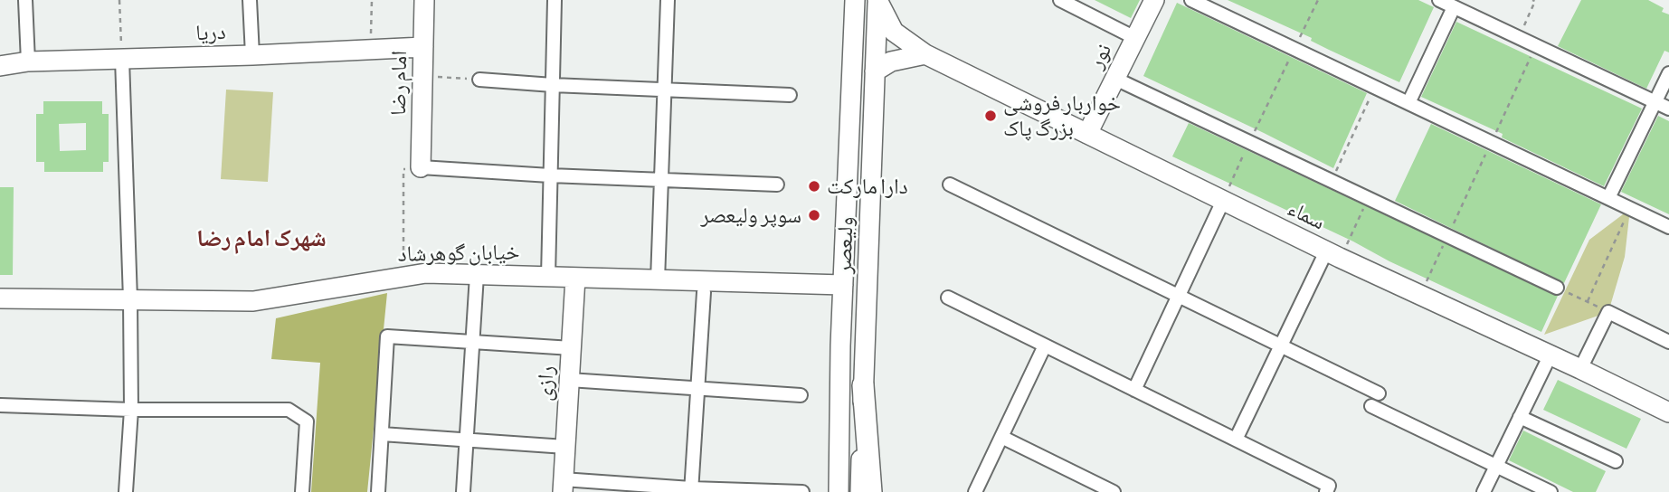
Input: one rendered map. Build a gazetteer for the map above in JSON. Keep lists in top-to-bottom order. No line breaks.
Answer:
{"streets":{"street":["دریا","نور","امام رضا","سماء","ولیعصر","خیابان گوهرشاد","رازی"]},"crossings":[["دریا","امام رضا"],["نور","سماء"],["سماء","ولیعصر"],["ولیعصر","خیابان گوهرشاد"],["خیابان گوهرشاد","رازی"]],"districts":["شهرک امام رضا"],"places":["خواربار فروشی بزرگ پاک","دارا مارکت","سوپر ولیعصر"]}
